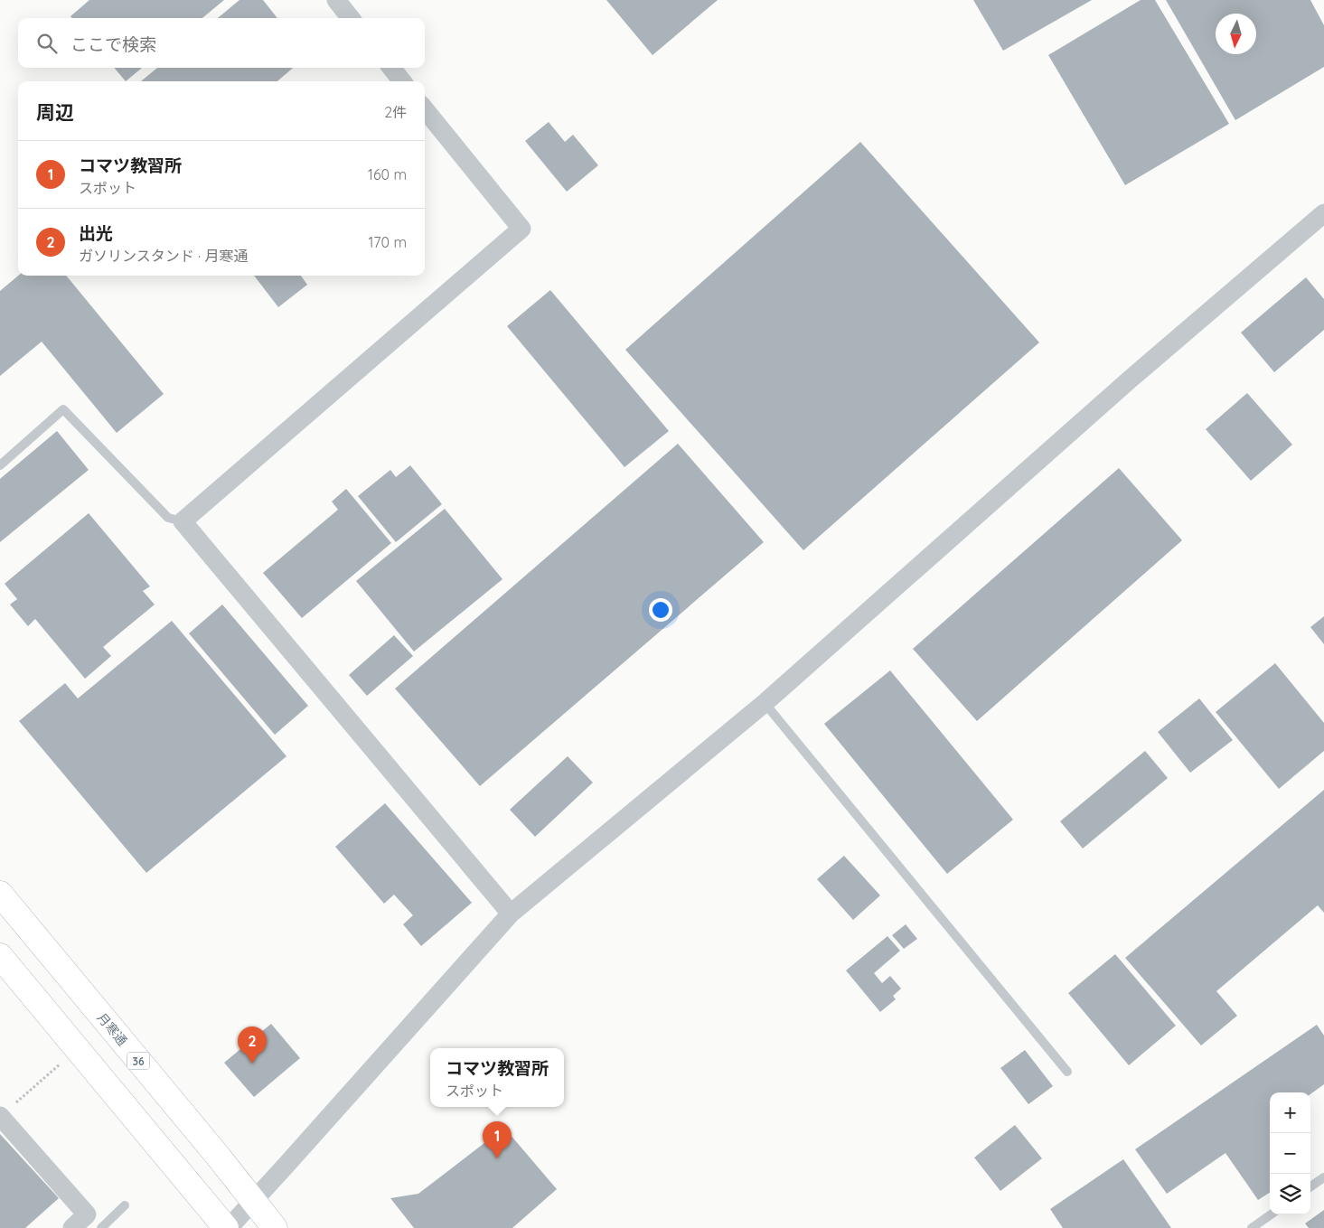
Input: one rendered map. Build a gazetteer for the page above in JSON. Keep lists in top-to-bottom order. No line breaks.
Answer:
{"streets":{"highway":["月寒通","36"]},"north":"bottom","page":{"search":"ここで検索","heading":["周辺","2件"],"list":[{"mark":"1","name":"コマツ教習所","note":"スポット","value":"160 m"},{"mark":"2","name":"出光","note":"ガソリンスタンド · 月寒通","value":"170 m"}],"pins":["2","1"],"popup":["コマツ教習所","スポット"],"map_buttons":["+","−"]}}
